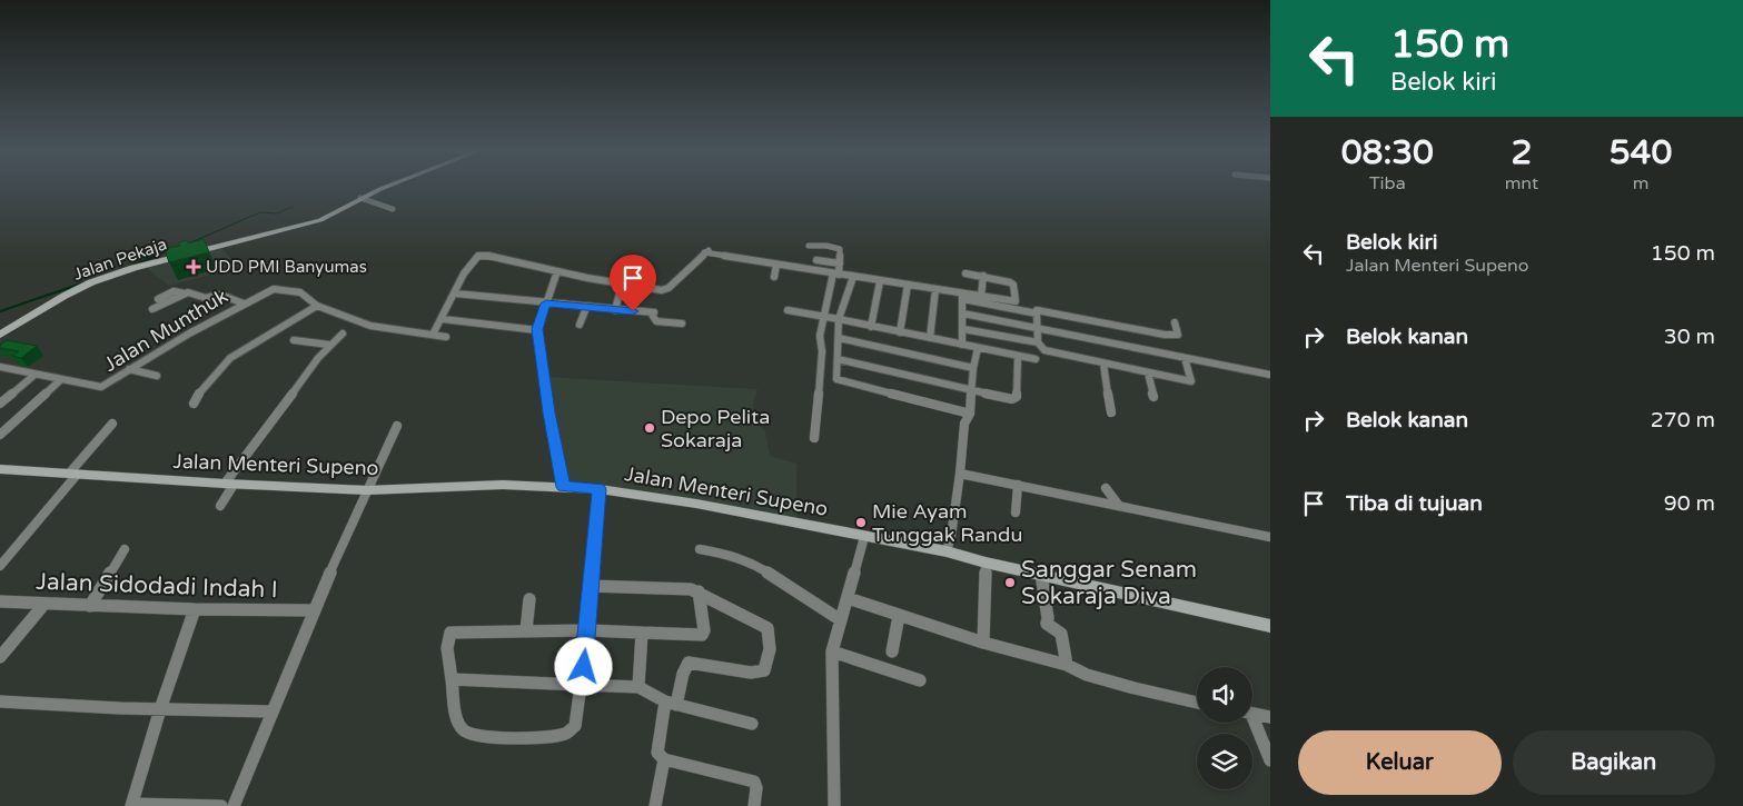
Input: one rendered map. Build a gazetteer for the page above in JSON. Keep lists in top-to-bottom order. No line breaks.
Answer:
{"streets":{"main road":["Jalan Pekaja","Jalan Menteri Supeno"],"street":["Jalan Munthuk","Jalan Sidodadi Indah I"]},"places":{"health":["UDD PMI Banyumas"],"other":["Depo Pelita Sokaraja","Mie Ayam Tunggak Randu","Sanggar Senam Sokaraja Diva"]},"page":{"turn":["150 m","Belok kiri"],"eta":["08:30","Tiba","2","mnt","540","m"],"list":[{"name":"Belok kiri","note":"Jalan Menteri Supeno","value":"150 m"},{"name":"Belok kanan","value":"30 m"},{"name":"Belok kanan","value":"270 m"},{"name":"Tiba di tujuan","value":"90 m"}],"buttons":["Keluar","Bagikan"]}}
